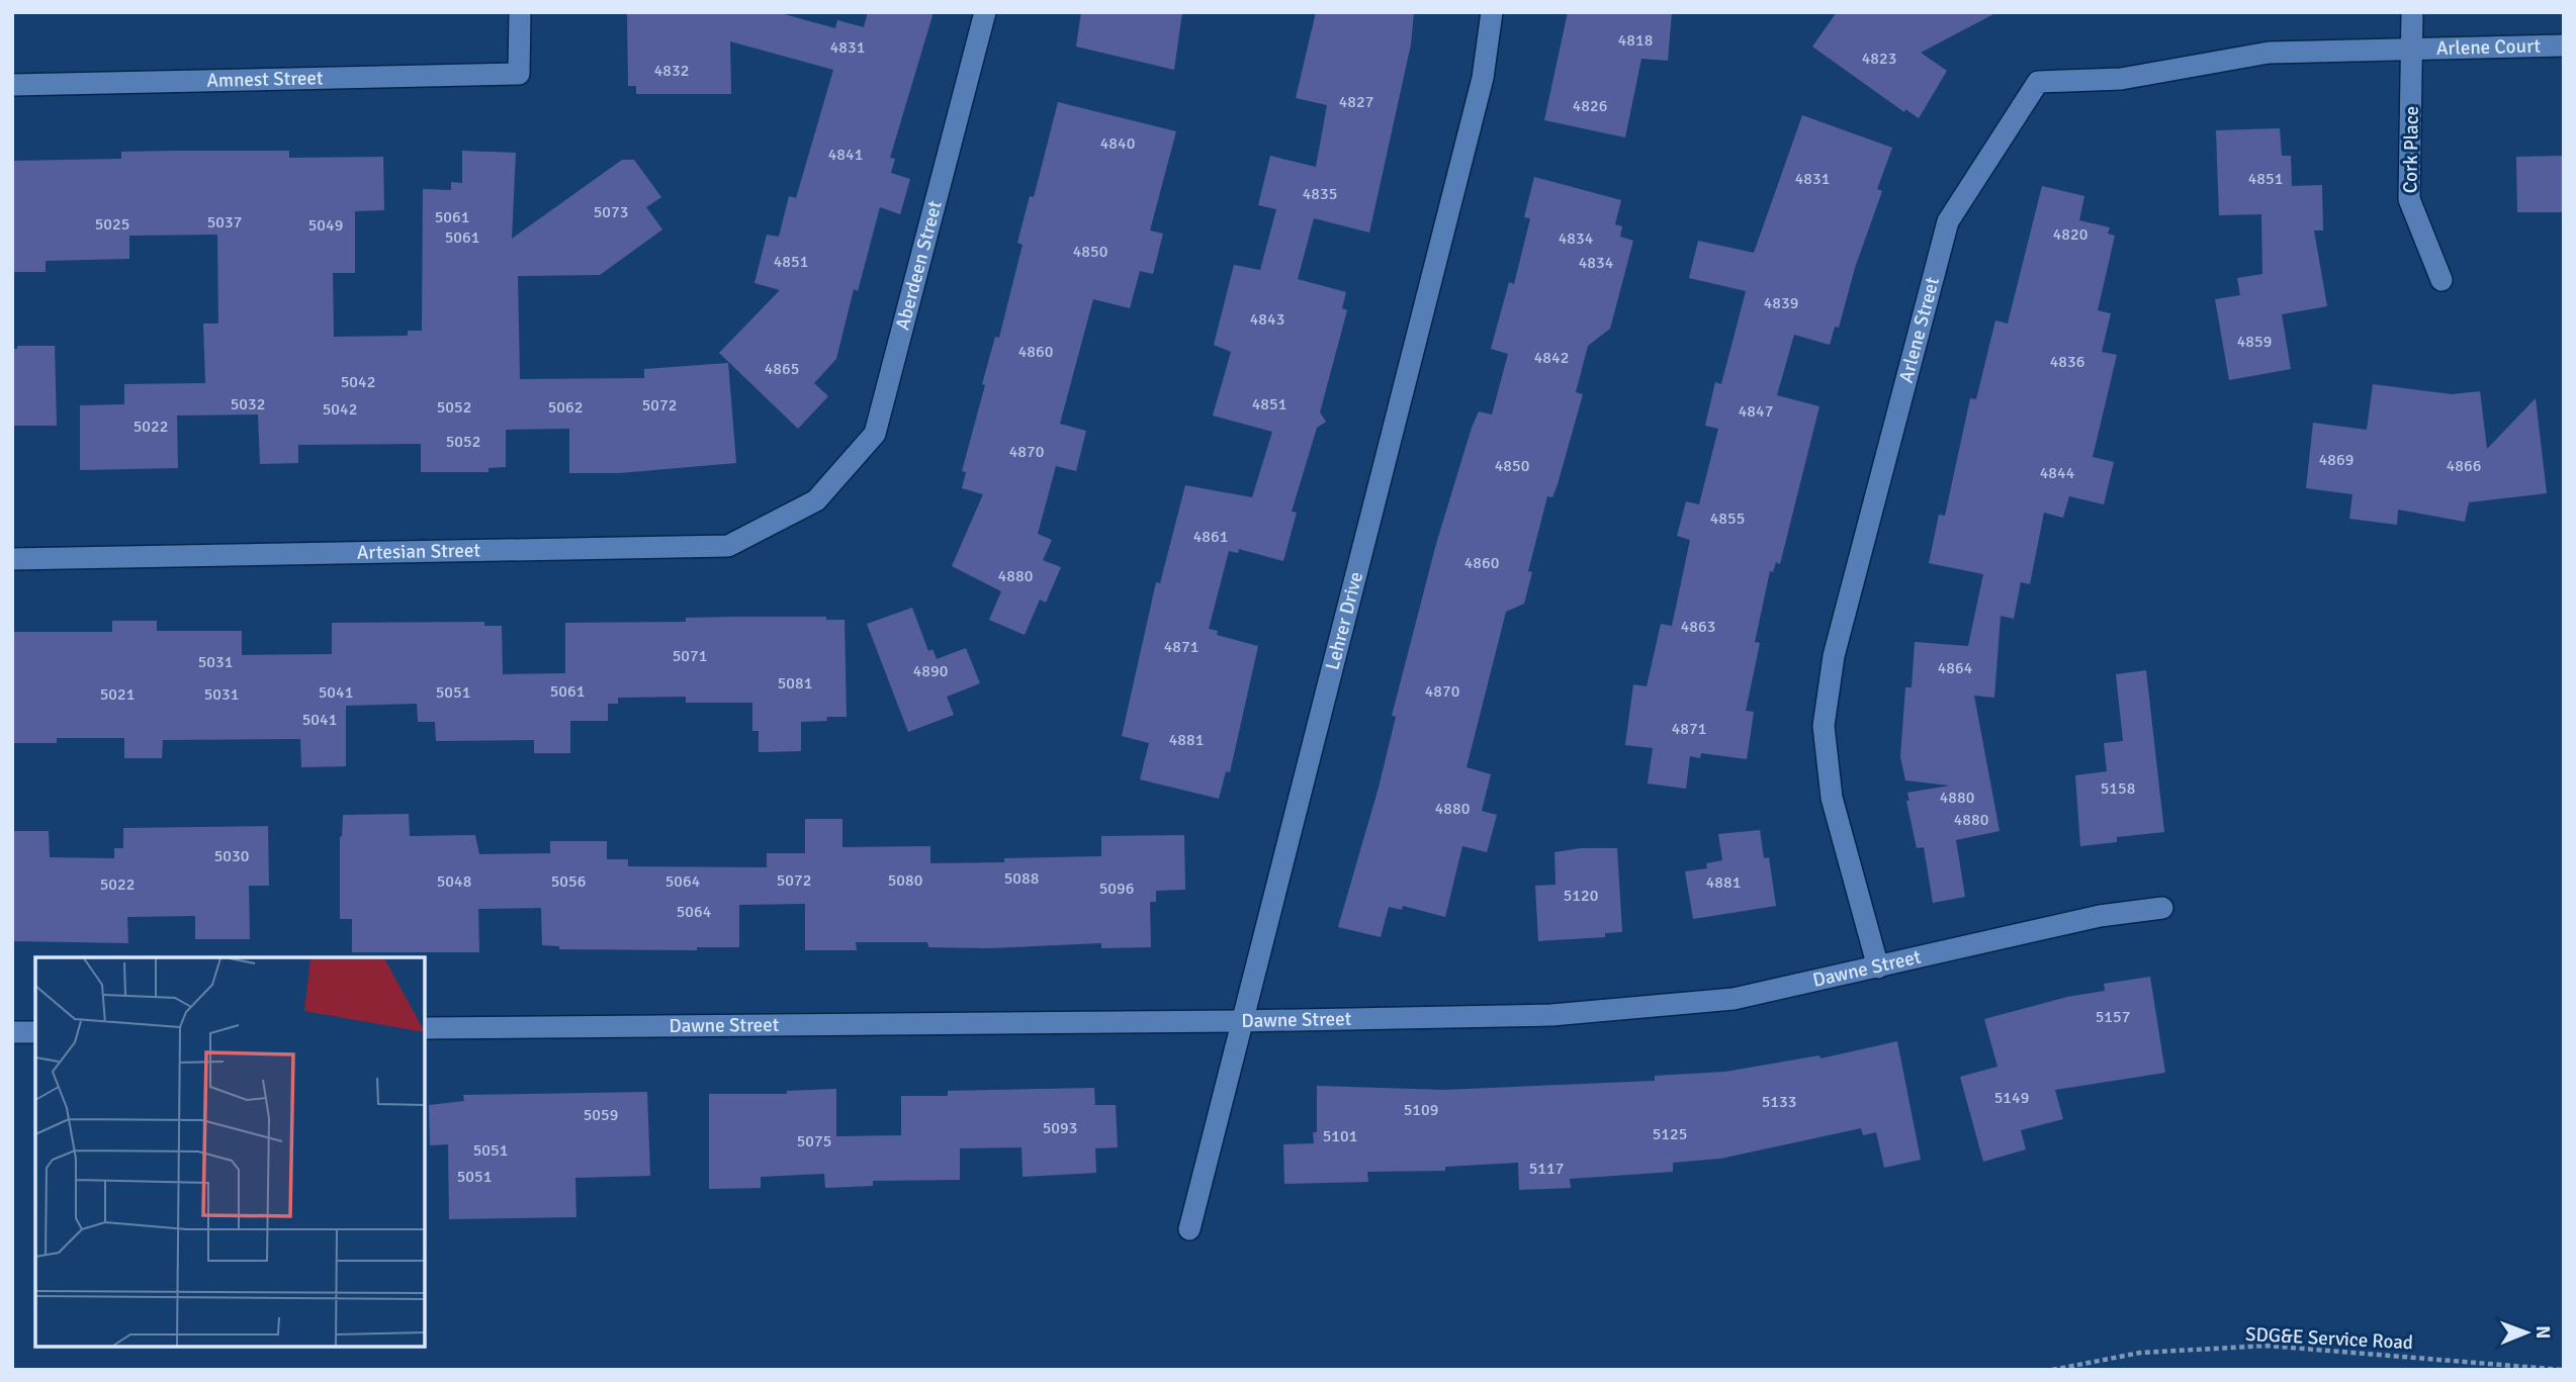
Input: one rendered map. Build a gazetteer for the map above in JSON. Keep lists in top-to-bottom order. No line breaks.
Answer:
{"streets":{"street":["Arlene Court","Amnest Street","Cork Place","Aberdeen Street","Arlene Street","Artesian Street","Lehrer Drive","Dawne Street"],"path":["SDG&E Service Road"]},"crossings":[["Arlene Court","Cork Place"],["Arlene Court","Arlene Street"],["Cork Place","Arlene Street"],["Aberdeen Street","Artesian Street"],["Arlene Street","Dawne Street"],["Lehrer Drive","Dawne Street"]],"house_numbers":["4818","4831","4823","4832","4827","4826","4840","4841","4831","4851","4835","5073","5061","5037","5025","5049","4820","5061","4834","4850","4851","4834","4839","4843","4859","4860","4842","4836","4865","5042","5032","4851","5072","5052","5062","5042","4847","5022","5052","4870","4869","4850","4866","4844","4855","4861","4860","4880","4863","4871","5071","5031","4864","4890","5081","5061","4870","5041","5051","5021","5031","5041","4871","4881","5158","4880","4880","4880","5030","5088","5072","5080","5048","5056","5064","4881","5022","5096","5120","5064","5157","5149","5133","5109","5059","5093","5125","5101","5075","5051","5117","5051"],"north":"right"}
